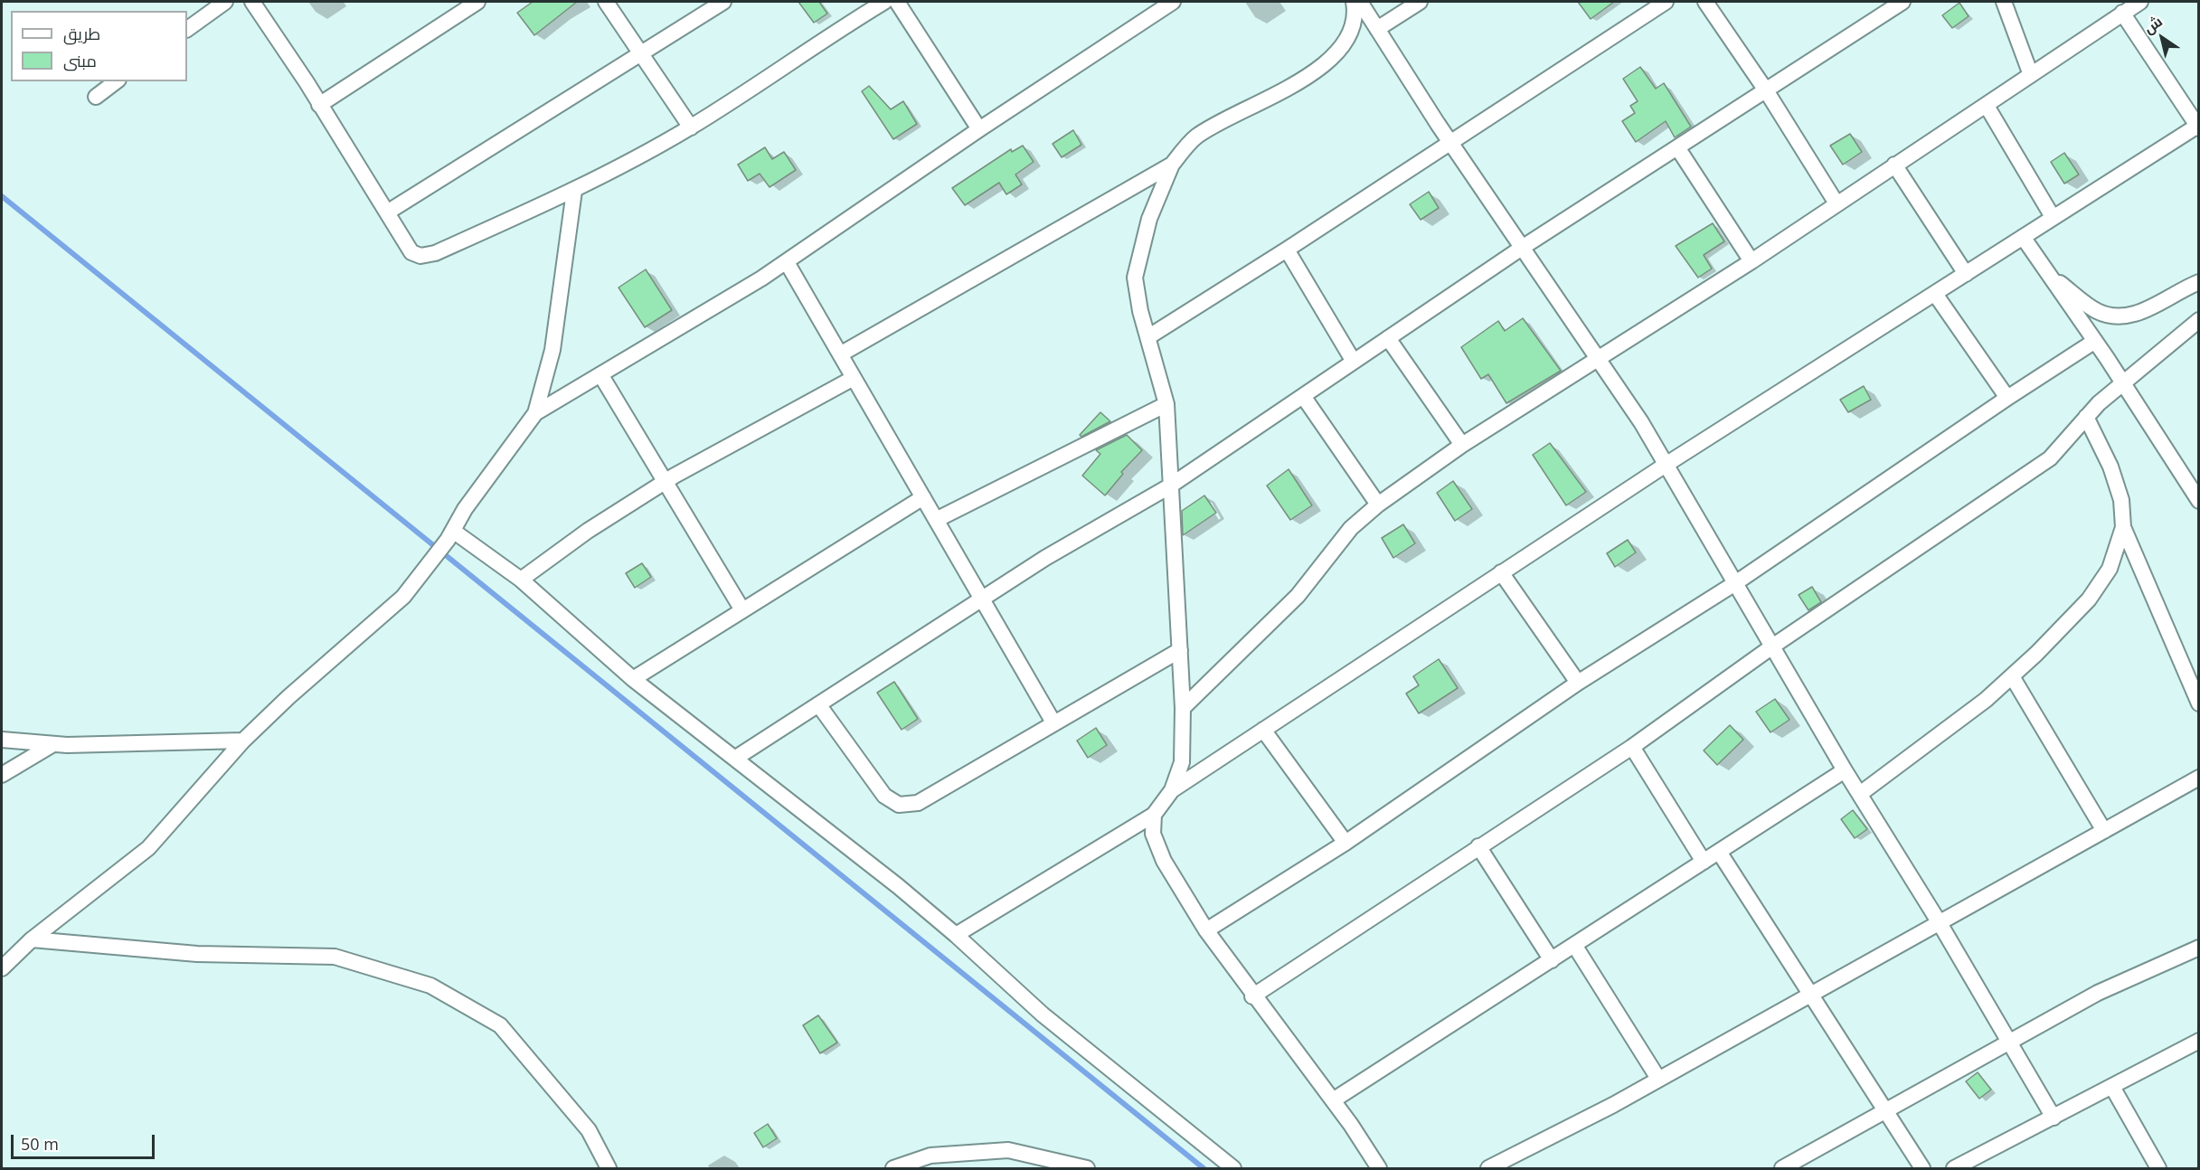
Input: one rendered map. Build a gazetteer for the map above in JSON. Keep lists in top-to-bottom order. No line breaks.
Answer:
{"legend":["طريق","مبنى"],"scale_bar":"50 m","north":"top left"}
